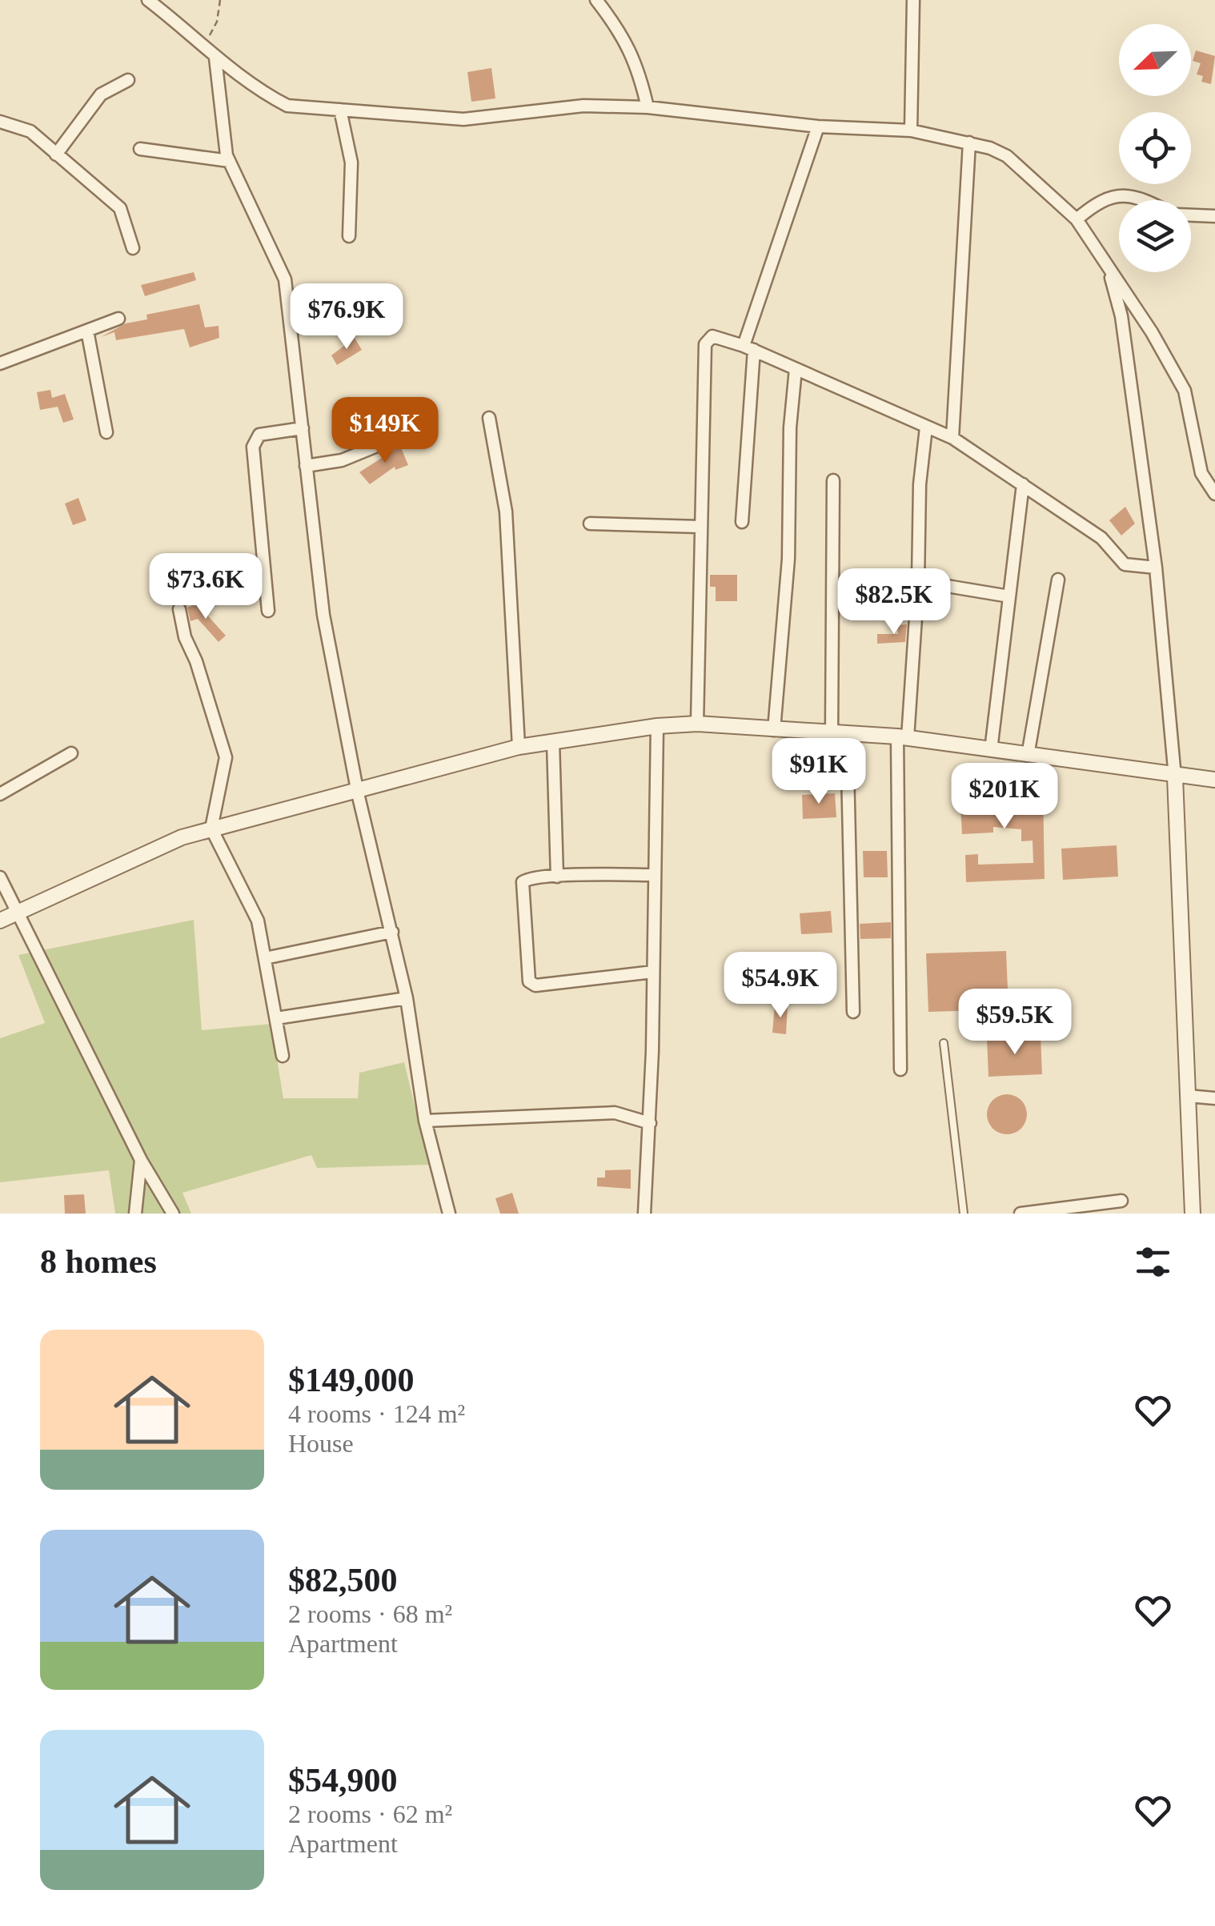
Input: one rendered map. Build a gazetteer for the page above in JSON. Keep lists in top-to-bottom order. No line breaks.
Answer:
{"north":"bottom left","page":{"price":["$76.9K","$149K","$73.6K","$82.5K","$91K","$201K","$54.9K","$59.5K"],"heading":"8 homes","list":[{"name":"$149,000","note":"4 rooms · 124 m² · House"},{"name":"$82,500","note":"2 rooms · 68 m² · Apartment"},{"name":"$54,900","note":"2 rooms · 62 m² · Apartment"}]}}
